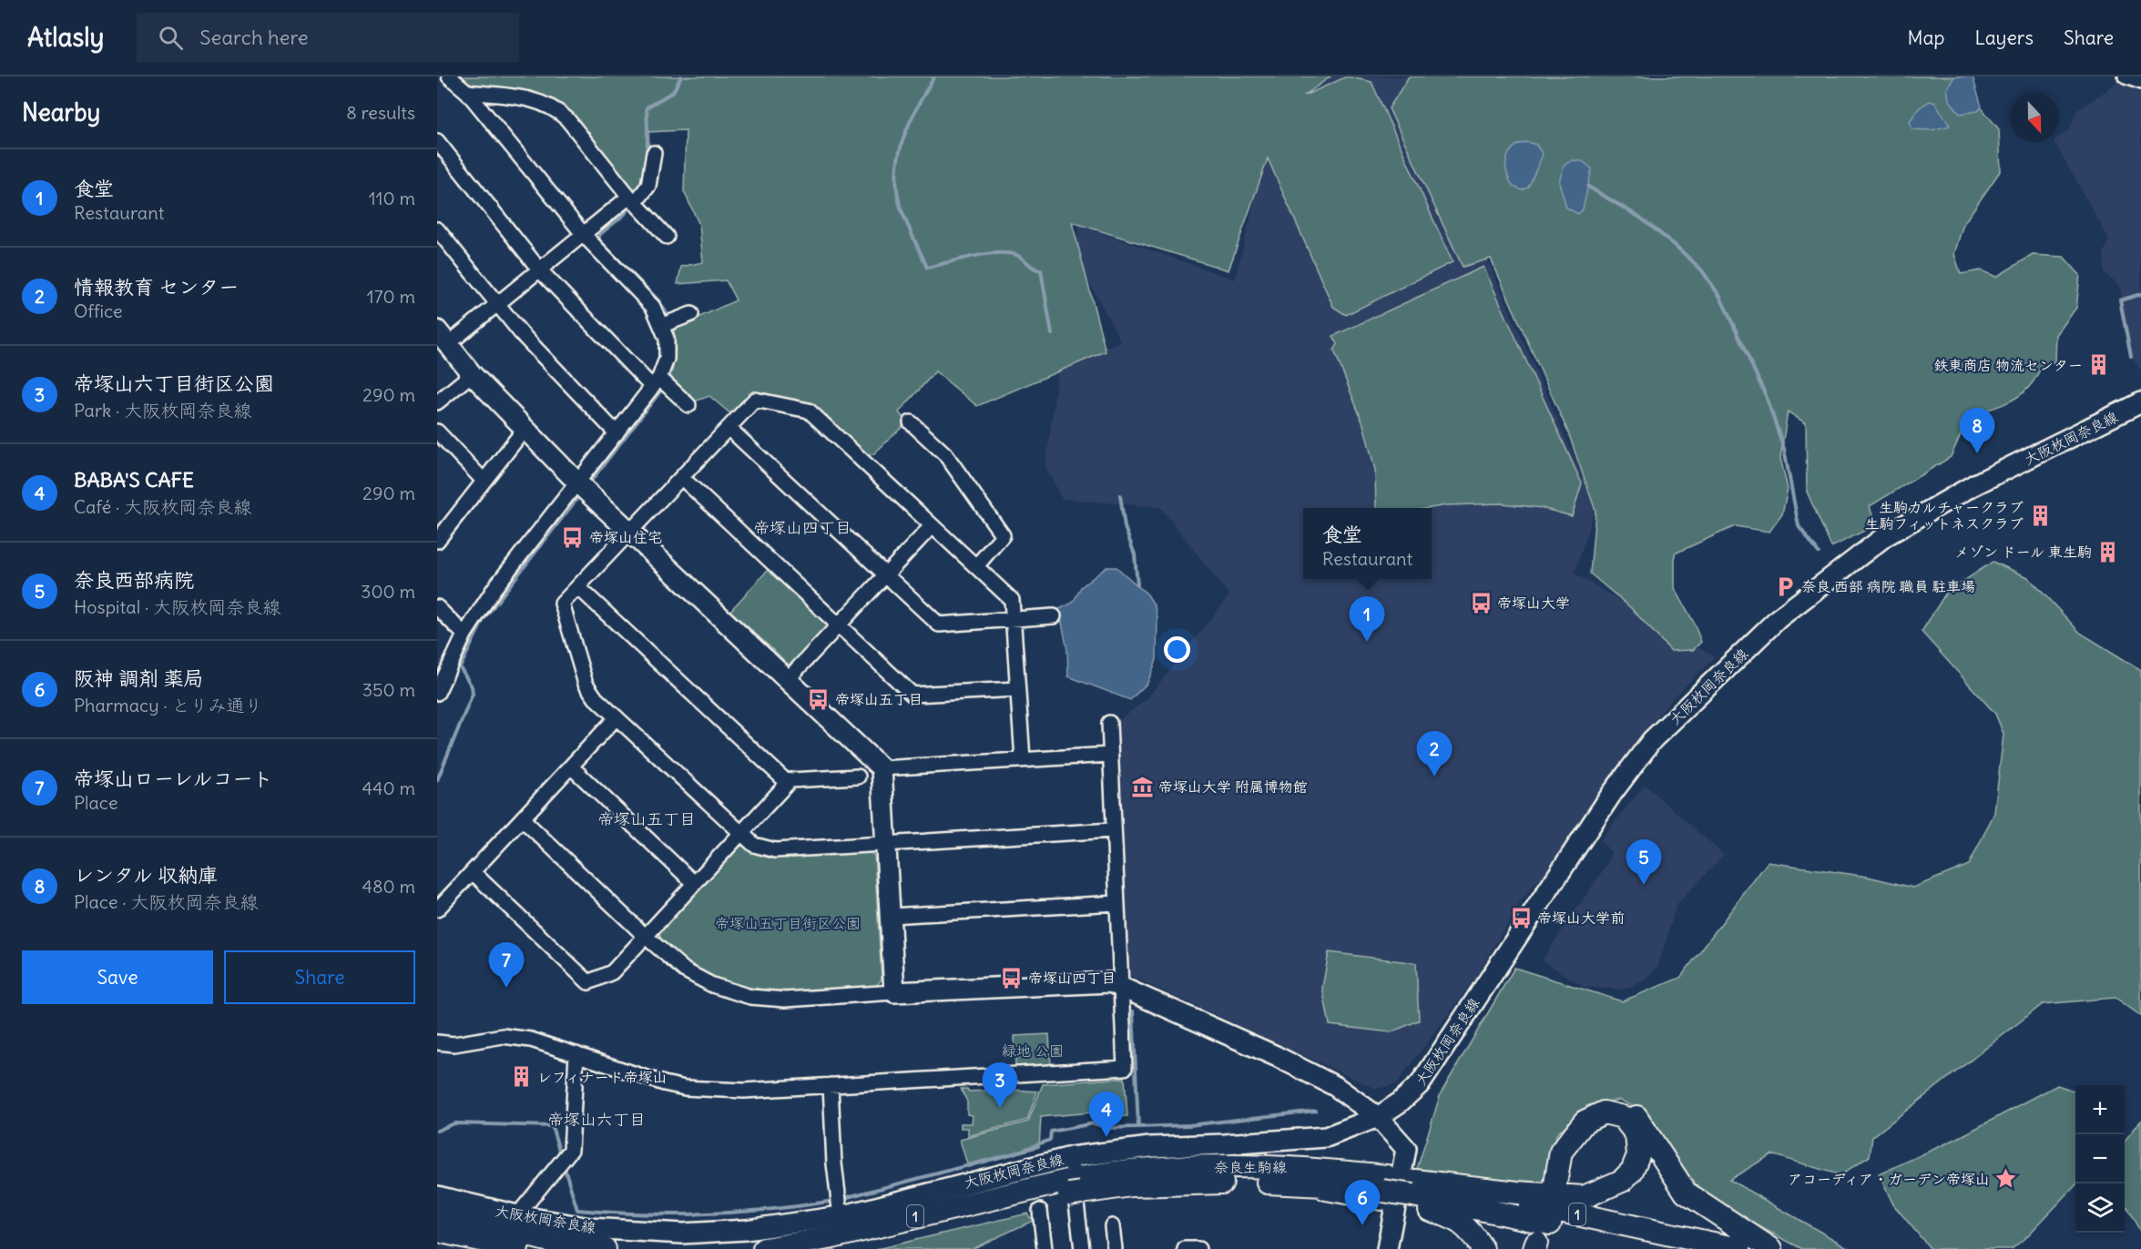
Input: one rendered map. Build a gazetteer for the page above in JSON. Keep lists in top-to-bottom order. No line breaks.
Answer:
{"streets":{"main road":["大阪枚岡奈良線","奈良生駒線","1"]},"districts":["帝塚山四丁目","帝塚山五丁目","帝塚山六丁目"],"parks":["帝塚山五丁目街区公園","緑地 公園"],"places":{"building":["鉄東商店 物流センター","生駒カルチャークラブ 生駒フィットネスクラブ","メゾン ドール 東生駒","レフィナード帝塚山"],"bus stop":["帝塚山住宅","帝塚山大学","帝塚山五丁目","帝塚山大学前","帝塚山四丁目"],"parking":["奈良 西部 病院 職員 駐車場"],"museum":["帝塚山大学 附属博物館"],"place":["アコーディア・ガーデン帝塚山"]},"north":"bottom","page":{"header":"Atlasly","search":"Search here","nav":["Map","Layers","Share"],"heading":["Nearby","8 results"],"list":[{"mark":"1","name":"食堂","note":"Restaurant","value":"110 m"},{"mark":"2","name":"情報教育 センター","note":"Office","value":"170 m"},{"mark":"3","name":"帝塚山六丁目街区公園","note":"Park · 大阪枚岡奈良線","value":"290 m"},{"mark":"4","name":"BABA'S CAFE","note":"Café · 大阪枚岡奈良線","value":"290 m"},{"mark":"5","name":"奈良西部病院","note":"Hospital · 大阪枚岡奈良線","value":"300 m"},{"mark":"6","name":"阪神 調剤 薬局","note":"Pharmacy · とりみ通り","value":"350 m"},{"mark":"7","name":"帝塚山ローレルコート","note":"Place","value":"440 m"},{"mark":"8","name":"レンタル 収納庫","note":"Place · 大阪枚岡奈良線","value":"480 m"}],"pins":["8","1","2","5","7","3","4","6"],"popup":["食堂","Restaurant"],"buttons":["Save","Share"],"map_buttons":["+","−"]}}
